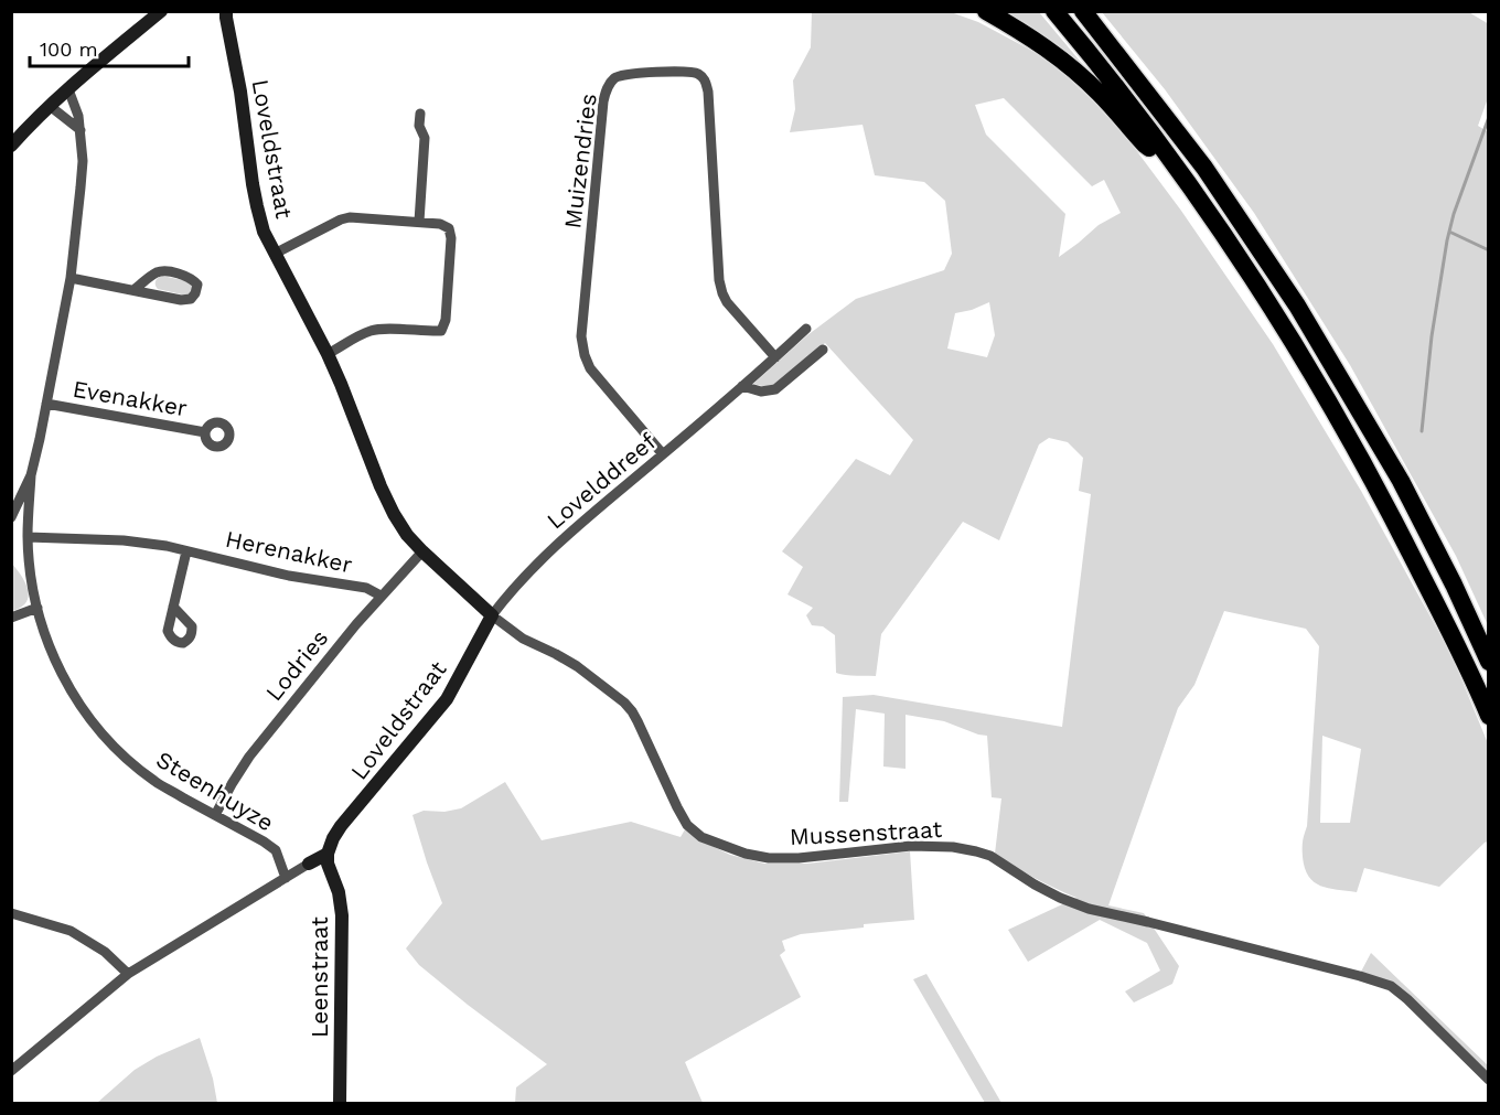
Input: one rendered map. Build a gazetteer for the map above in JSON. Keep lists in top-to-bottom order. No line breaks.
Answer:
{"streets":{"street":["Loveldstraat","Muizendries","Evenakker","Lovelddreef","Herenakker","Lodries","Steenhuyze","Mussenstraat","Leenstraat"]},"crossings":[["Loveldstraat","Lovelddreef"],["Loveldstraat","Lodries"],["Loveldstraat","Mussenstraat"],["Loveldstraat","Leenstraat"],["Muizendries","Lovelddreef"],["Lovelddreef","Mussenstraat"],["Herenakker","Lodries"],["Herenakker","Steenhuyze"],["Lodries","Steenhuyze"]],"scale_bar":"100 m"}
